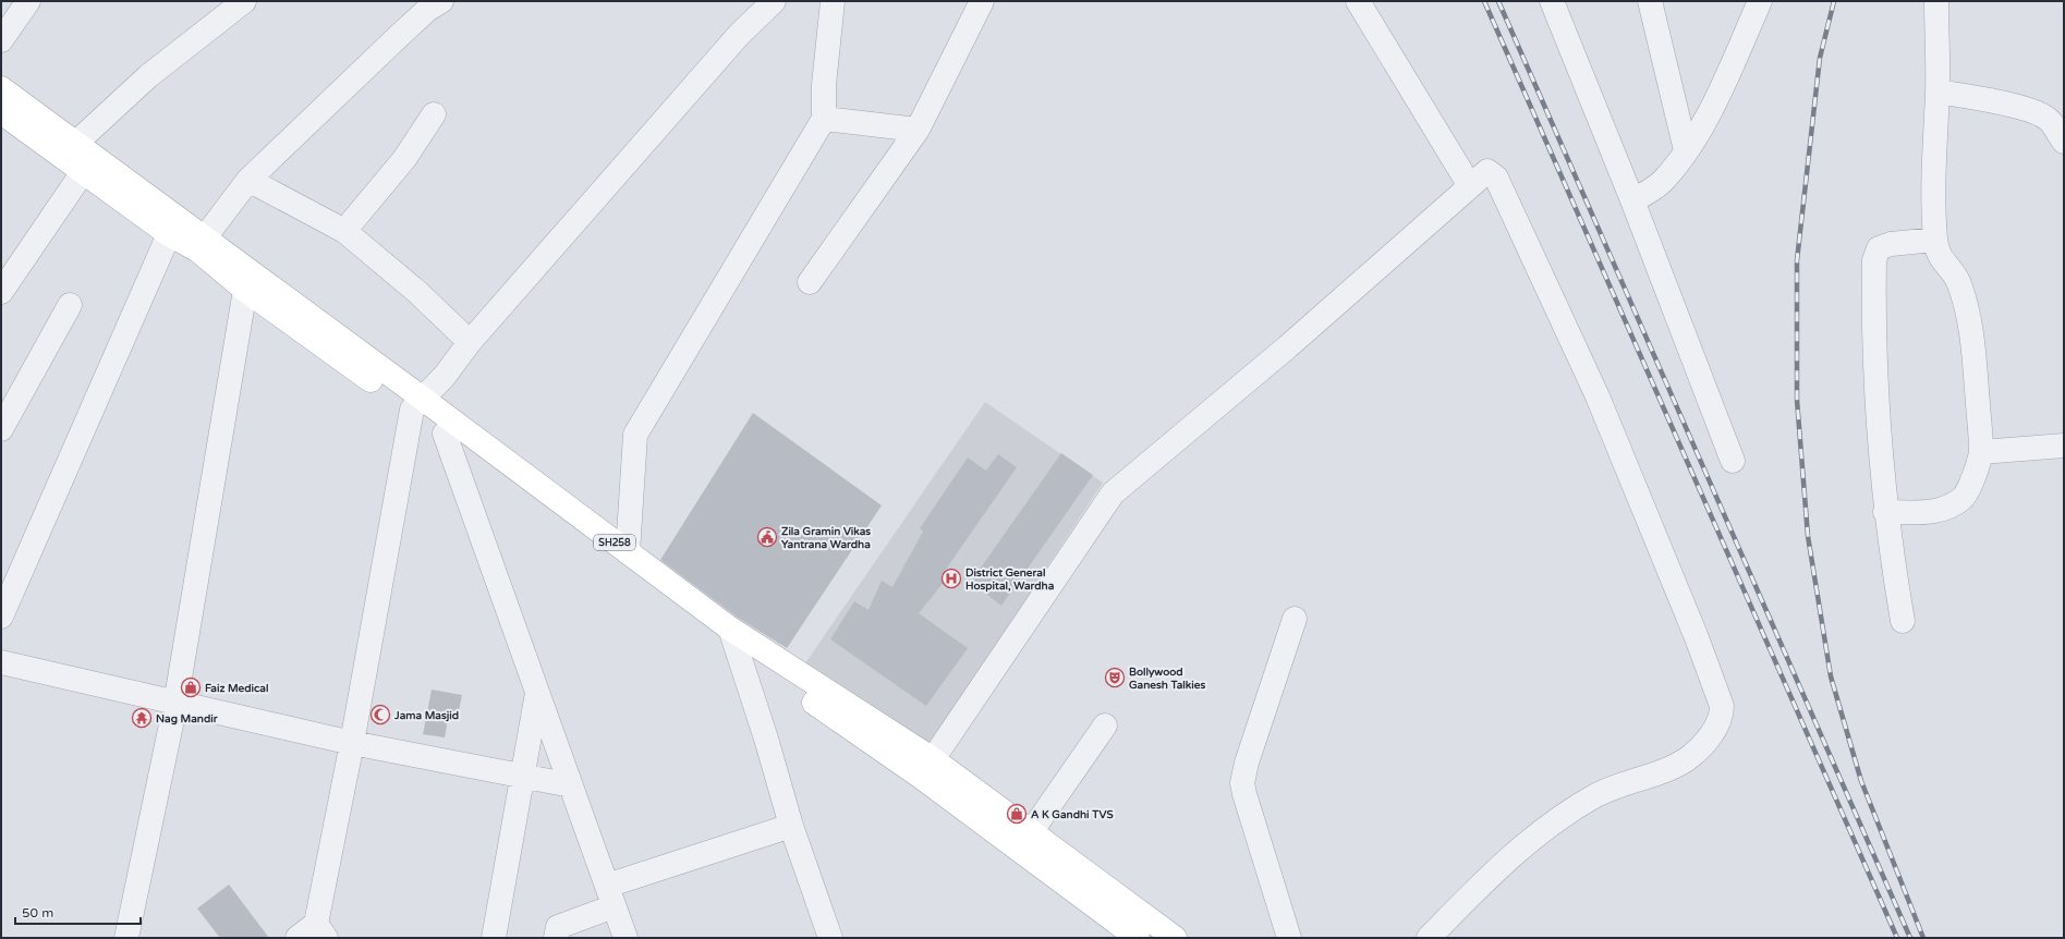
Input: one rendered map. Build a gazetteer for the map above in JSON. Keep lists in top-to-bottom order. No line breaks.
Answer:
{"streets":{"main road":["SH258"]},"places":{"public building":["Zila Gramin Vikas Yantrana Wardha"],"hospital":["District General Hospital, Wardha"],"theatre":["Bollywood Ganesh Talkies"],"shop":["Faiz Medical","A K Gandhi TVS"],"mosque":["Jama Masjid"],"temple":["Nag Mandir"]},"scale_bar":"50 m"}
